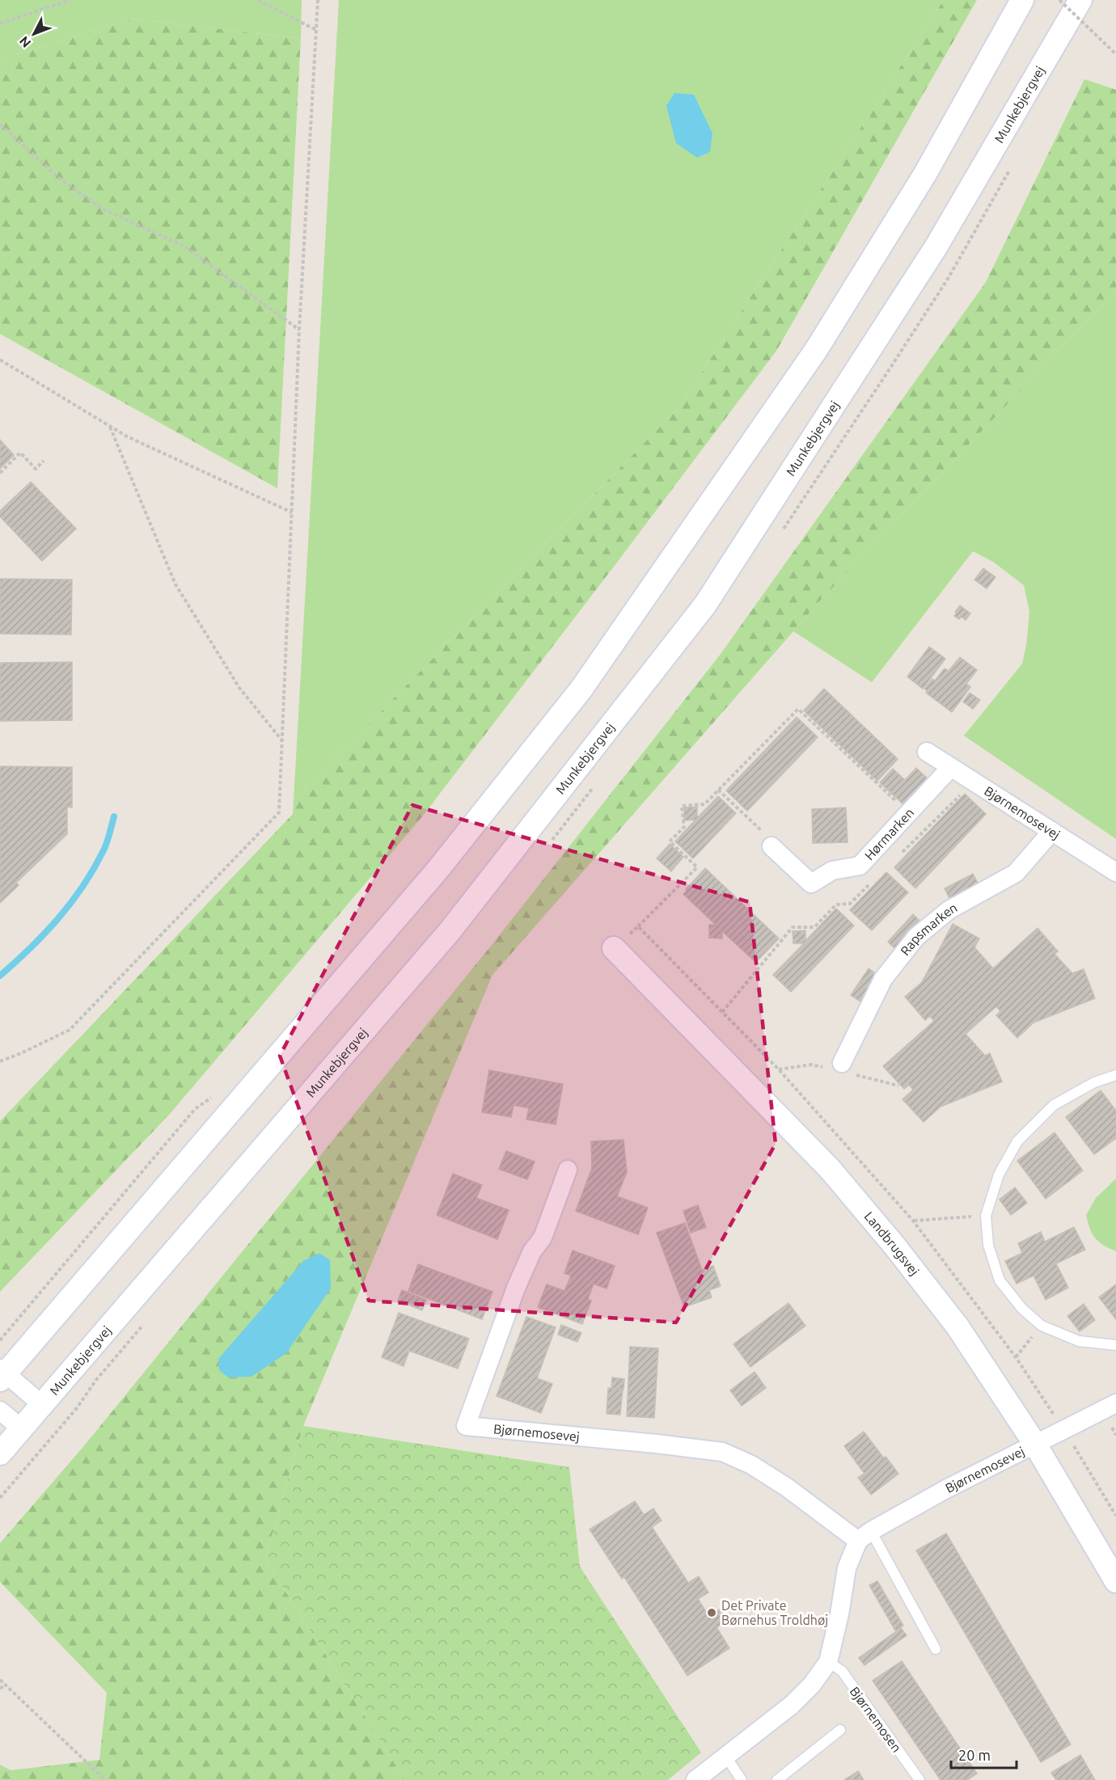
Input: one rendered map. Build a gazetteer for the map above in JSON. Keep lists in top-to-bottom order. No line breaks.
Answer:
{"streets":{"street":["Munkebjergvej","Bjørnemosevej","Hørmarken","Rapsmarken","Landbrugsvej"],"lane":["Bjørnemosen"]},"crossings":[["Bjørnemosevej","Hørmarken"],["Bjørnemosevej","Rapsmarken"],["Bjørnemosevej","Landbrugsvej"]],"places":["Det Private Børnehus Troldhøj"],"scale_bar":"20 m","north":"bottom left"}
